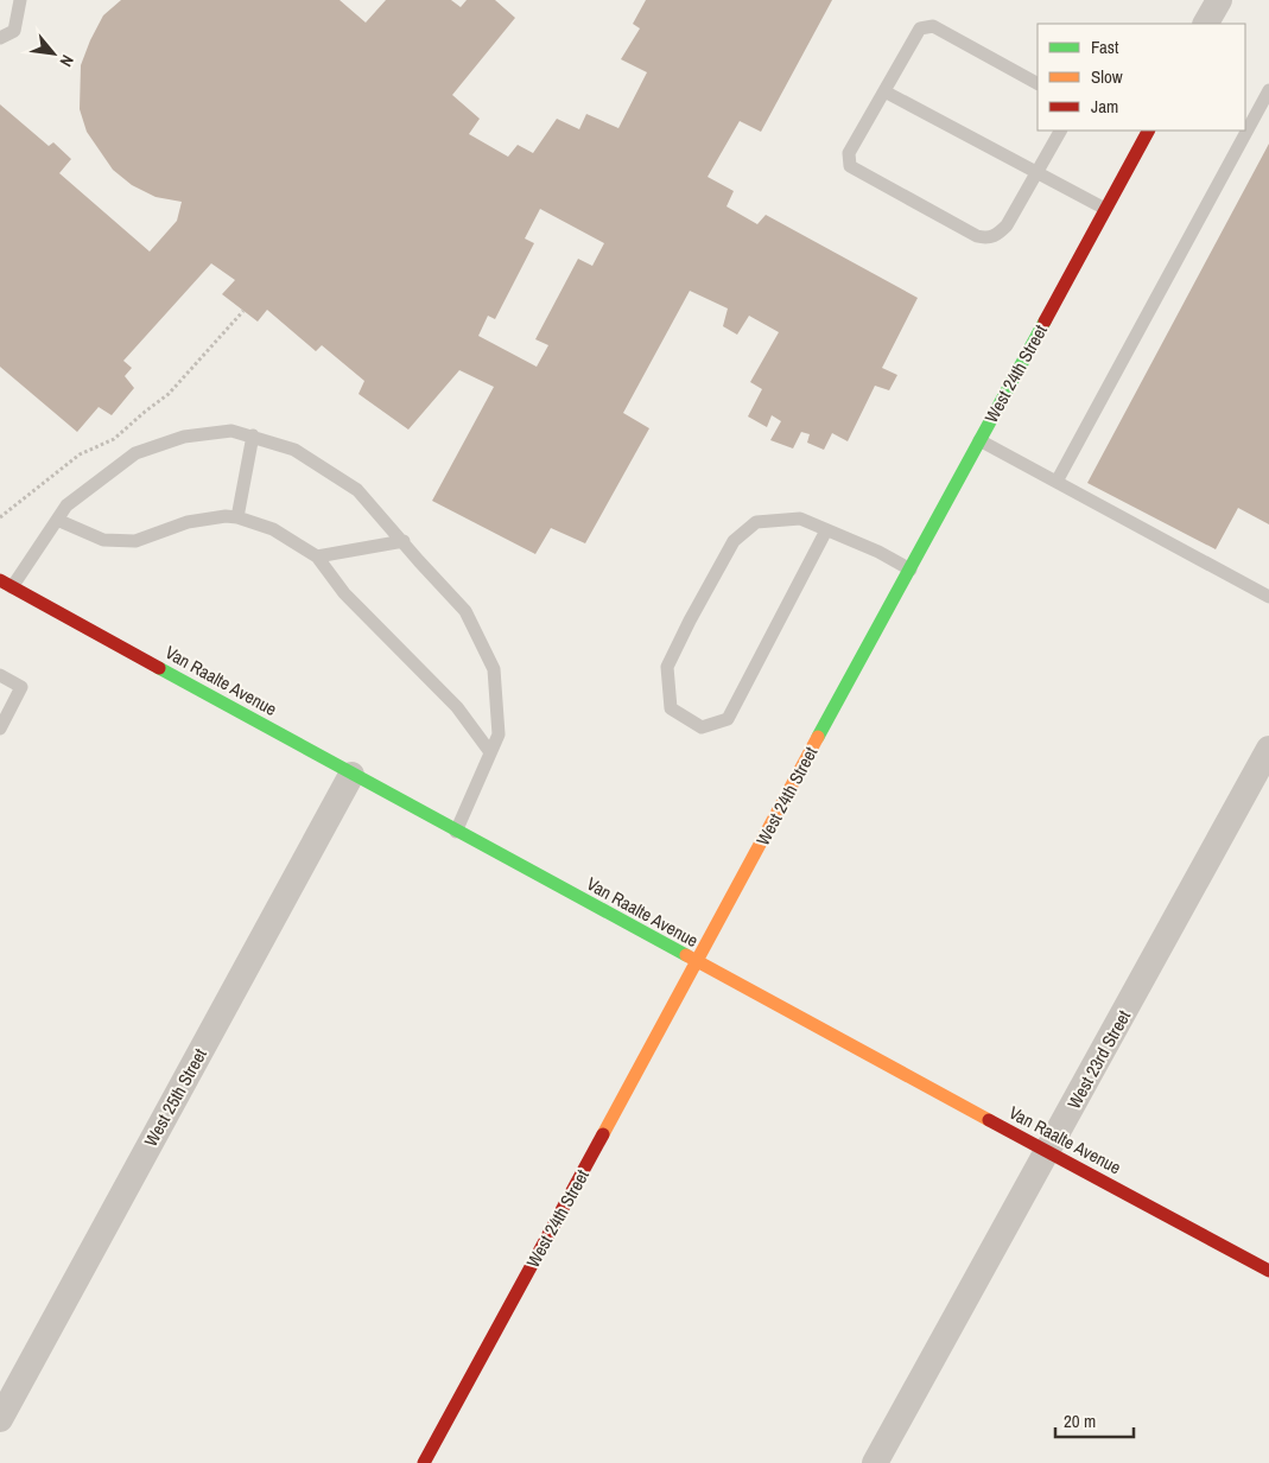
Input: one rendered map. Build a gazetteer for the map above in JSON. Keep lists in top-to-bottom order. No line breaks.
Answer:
{"streets":{"street":["West 24th Street","Van Raalte Avenue","West 23rd Street","West 25th Street"]},"crossings":[["West 24th Street","Van Raalte Avenue"],["Van Raalte Avenue","West 23rd Street"],["Van Raalte Avenue","West 25th Street"]],"legend":["Fast","Slow","Jam"],"scale_bar":"20 m","north":"bottom right"}
